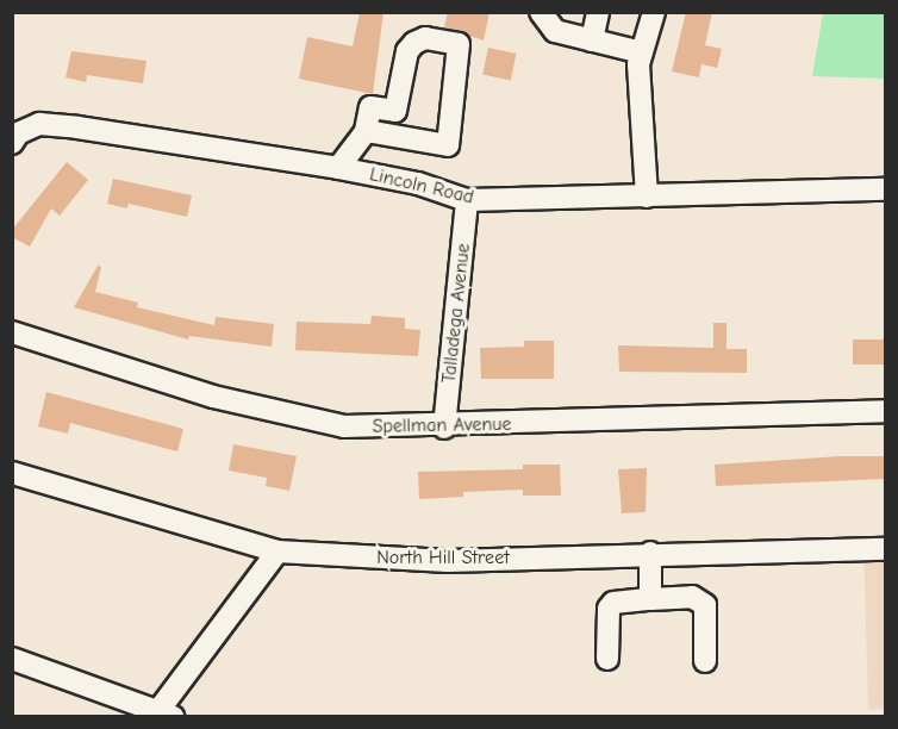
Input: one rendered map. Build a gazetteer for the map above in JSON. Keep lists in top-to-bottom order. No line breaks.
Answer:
{"streets":{"street":["Lincoln Road","Talladega Avenue","Spellman Avenue","North Hill Street"]},"crossings":[["Lincoln Road","Talladega Avenue"],["Talladega Avenue","Spellman Avenue"]]}
